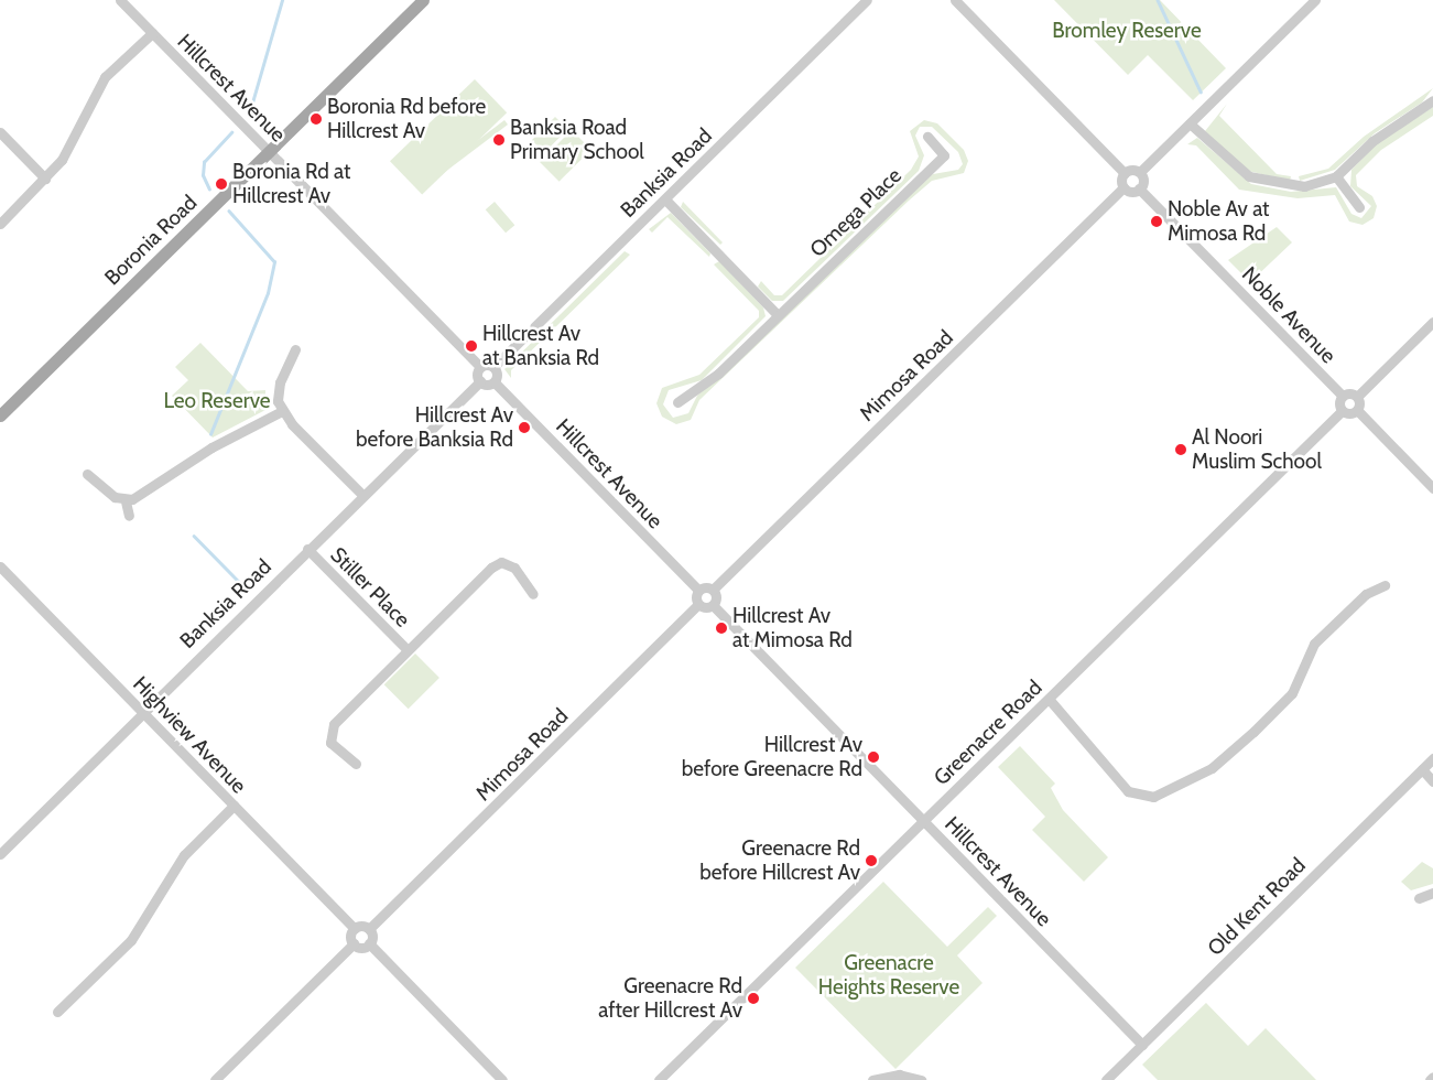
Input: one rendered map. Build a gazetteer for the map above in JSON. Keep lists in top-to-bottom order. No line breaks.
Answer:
{"streets":{"main road":["Boronia Road"],"street":["Hillcrest Avenue","Banksia Road","Omega Place","Noble Avenue","Mimosa Road","Stiller Place","Greenacre Road","Highview Avenue","Old Kent Road"]},"crossings":[["Hillcrest Avenue","Boronia Road"],["Hillcrest Avenue","Greenacre Road"],["Hillcrest Avenue","Old Kent Road"],["Banksia Road","Stiller Place"],["Banksia Road","Highview Avenue"]],"parks":["Bromley Reserve","Leo Reserve","Greenacre Heights Reserve"],"places":["Boronia Rd before Hillcrest Av","Banksia Road Primary School","Boronia Rd at Hillcrest Av","Noble Av at Mimosa Rd","Hillcrest Av at Banksia Rd","Hillcrest Av before Banksia Rd","Al Noori Muslim School","Hillcrest Av at Mimosa Rd","Hillcrest Av before Greenacre Rd","Greenacre Rd before Hillcrest Av","Greenacre Rd after Hillcrest Av"]}
